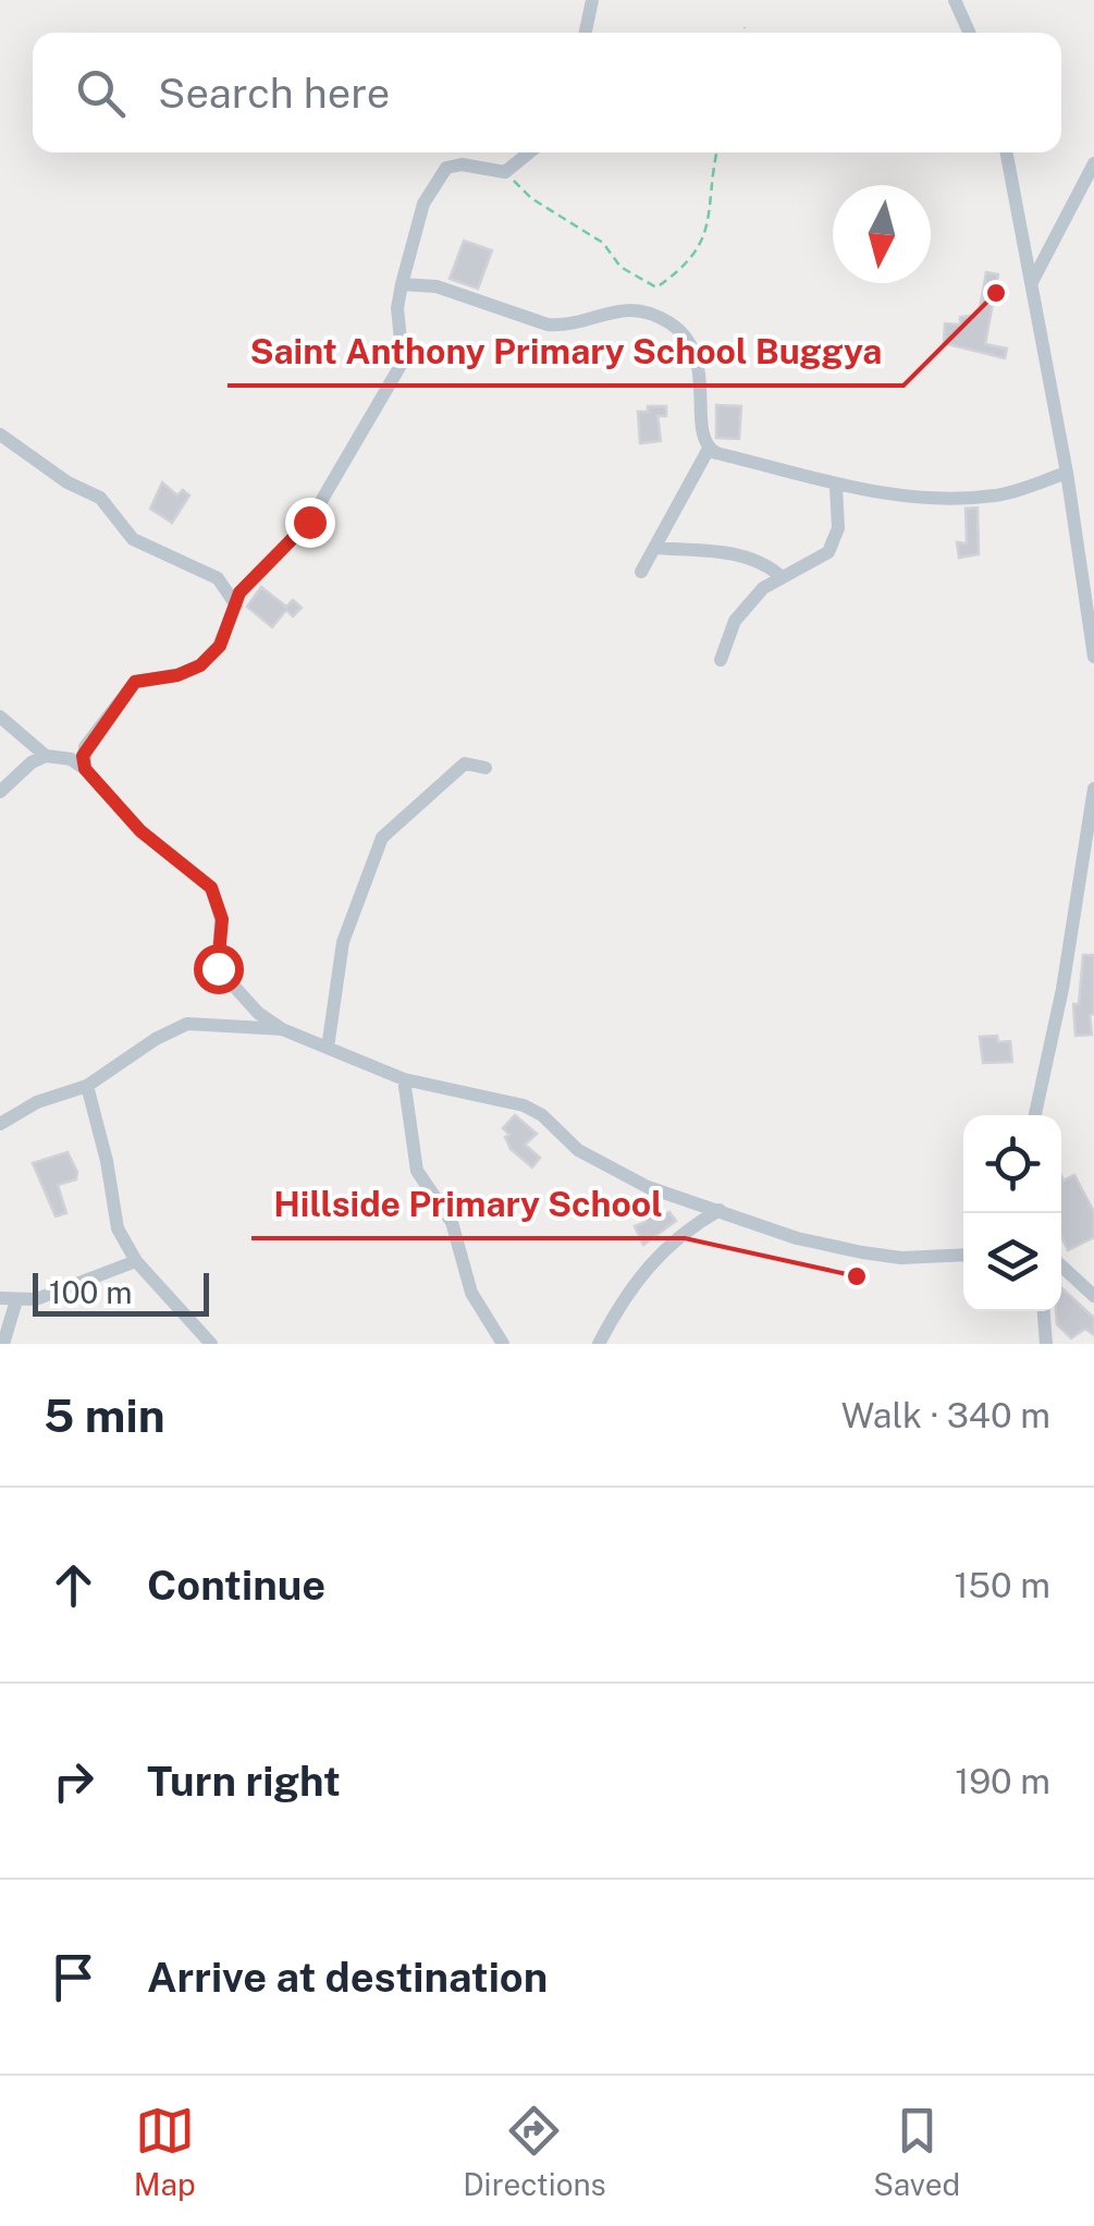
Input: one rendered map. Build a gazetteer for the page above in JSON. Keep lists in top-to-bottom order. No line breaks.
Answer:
{"places":["Saint Anthony Primary School Buggya","Hillside Primary School"],"scale_bar":"100 m","north":"bottom","page":{"search":"Search here","scale":"100 m","heading":["5 min","Walk · 340 m"],"list":[["Continue","150 m"],["Turn right","190 m"],"Arrive at destination"],"nav":["Map","Directions","Saved"]}}
